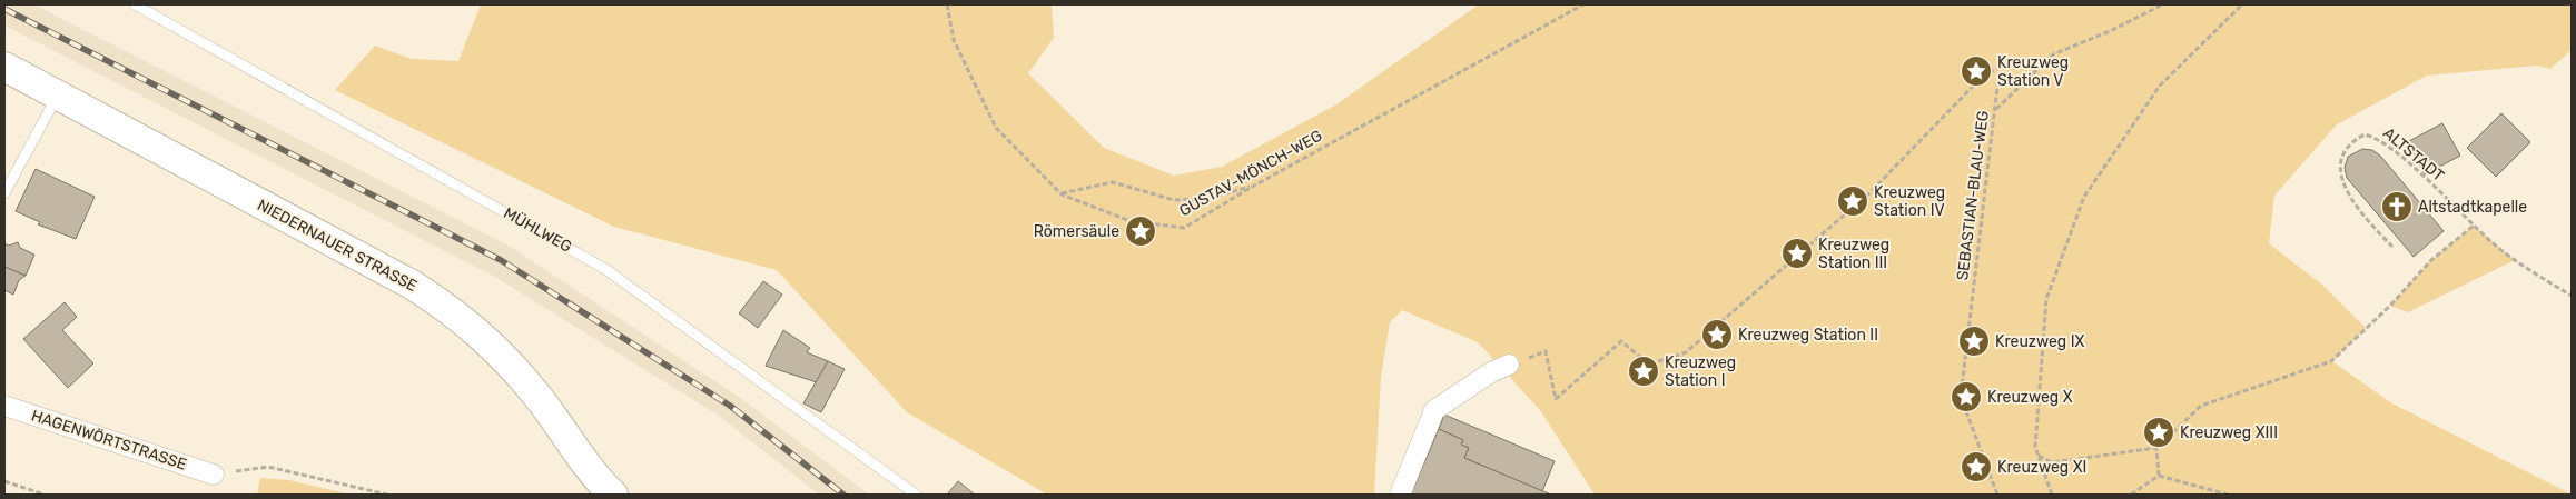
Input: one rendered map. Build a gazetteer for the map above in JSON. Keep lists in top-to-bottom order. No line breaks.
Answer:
{"streets":{"main road":["NIEDERNAUER STRASSE"],"street":["HAGENWÖRTSTRASSE"],"lane":["MÜHLWEG"],"path":["ALTSTADT","GUSTAV-MÖNCH-WEG","SEBASTIAN-BLAU-WEG"]},"places":{"place":["Kreuzweg Station V","Kreuzweg Station IV","Römersäule","Kreuzweg Station III","Kreuzweg Station II","Kreuzweg IX","Kreuzweg Station I","Kreuzweg X","Kreuzweg XIII","Kreuzweg XI"],"church":["Altstadtkapelle"]}}
